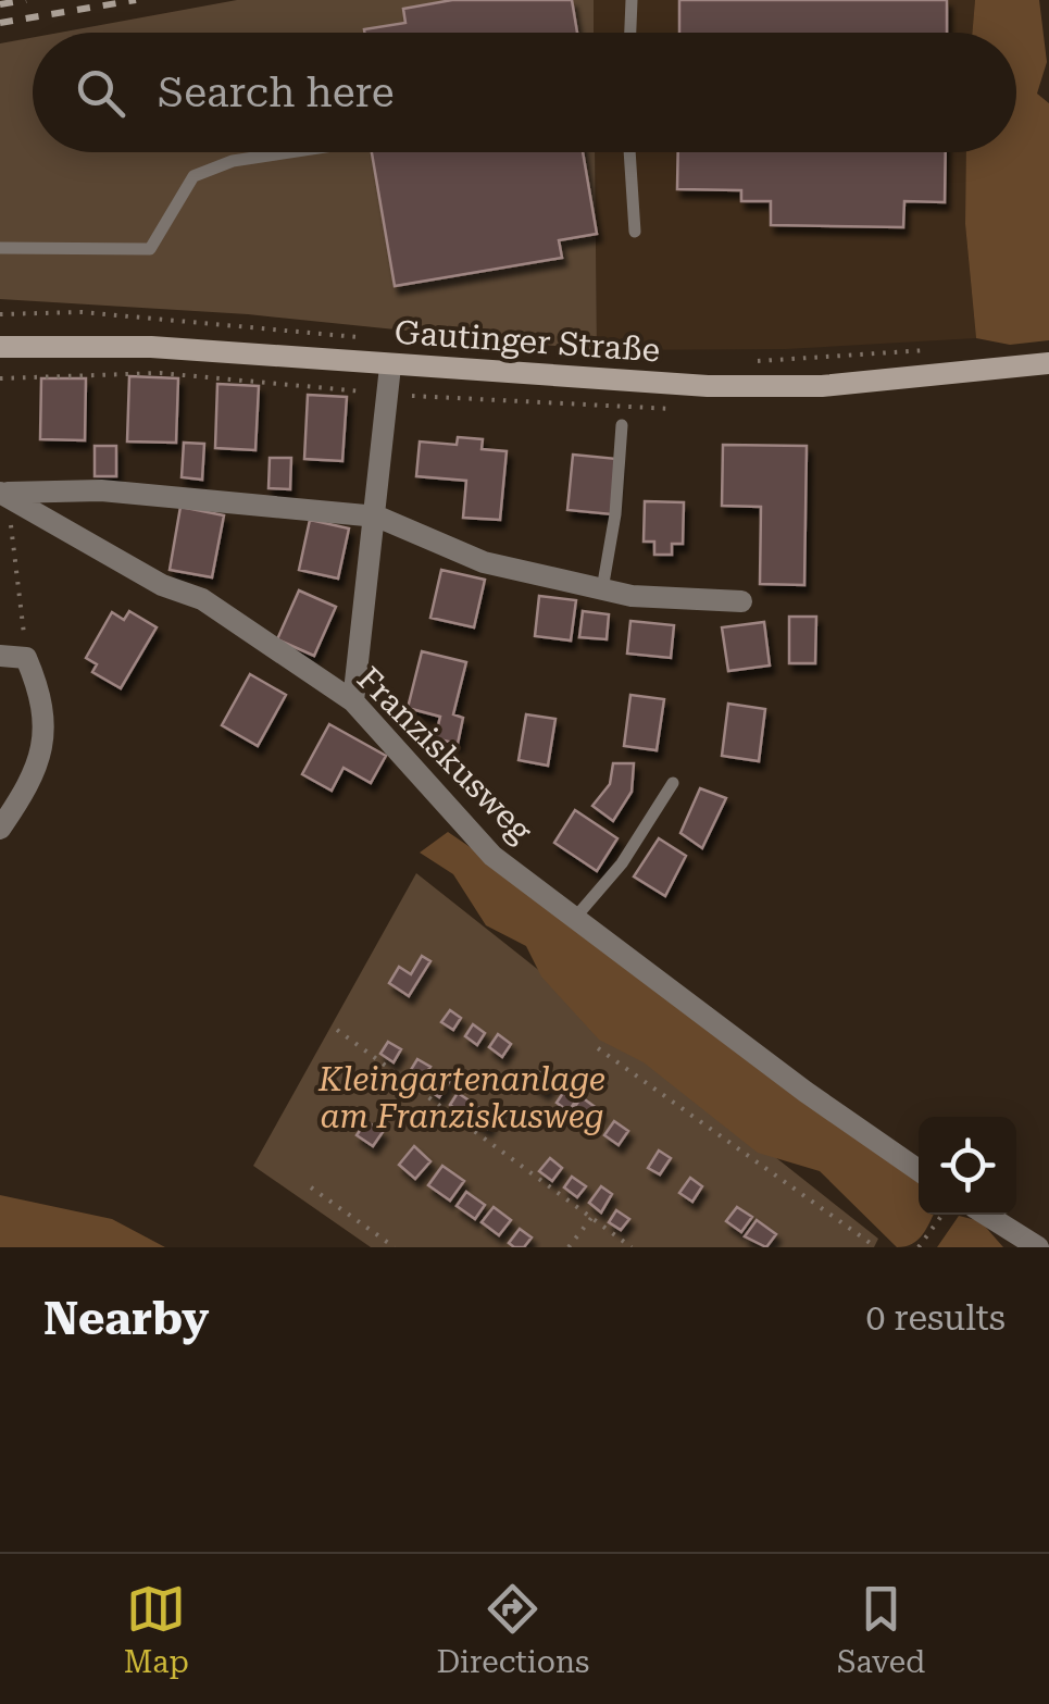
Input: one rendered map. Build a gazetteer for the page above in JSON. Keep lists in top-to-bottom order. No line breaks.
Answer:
{"streets":{"main road":["Gautinger Straße"],"street":["Franziskusweg"]},"parks":["Kleingartenanlage am Franziskusweg"],"page":{"search":"Search here","heading":["Nearby","0 results"],"nav":["Map","Directions","Saved"]}}
